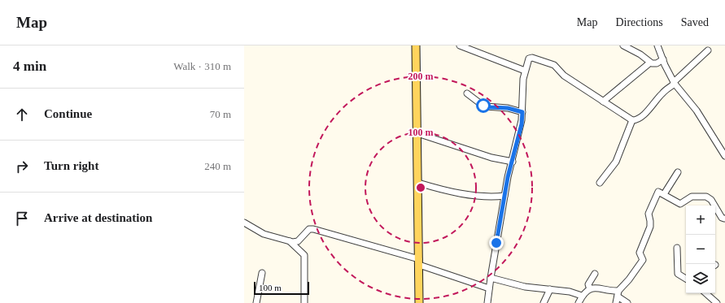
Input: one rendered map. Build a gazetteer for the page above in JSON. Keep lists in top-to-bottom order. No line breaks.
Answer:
{"scale_bar":"100 m","page":{"header":"Map","nav":["Map","Directions","Saved"],"heading":["4 min","Walk · 310 m"],"list":[["Continue","70 m"],["Turn right","240 m"],"Arrive at destination"],"map_buttons":["+","−"],"scale":"100 m"},"rings":["200 m","100 m"]}
